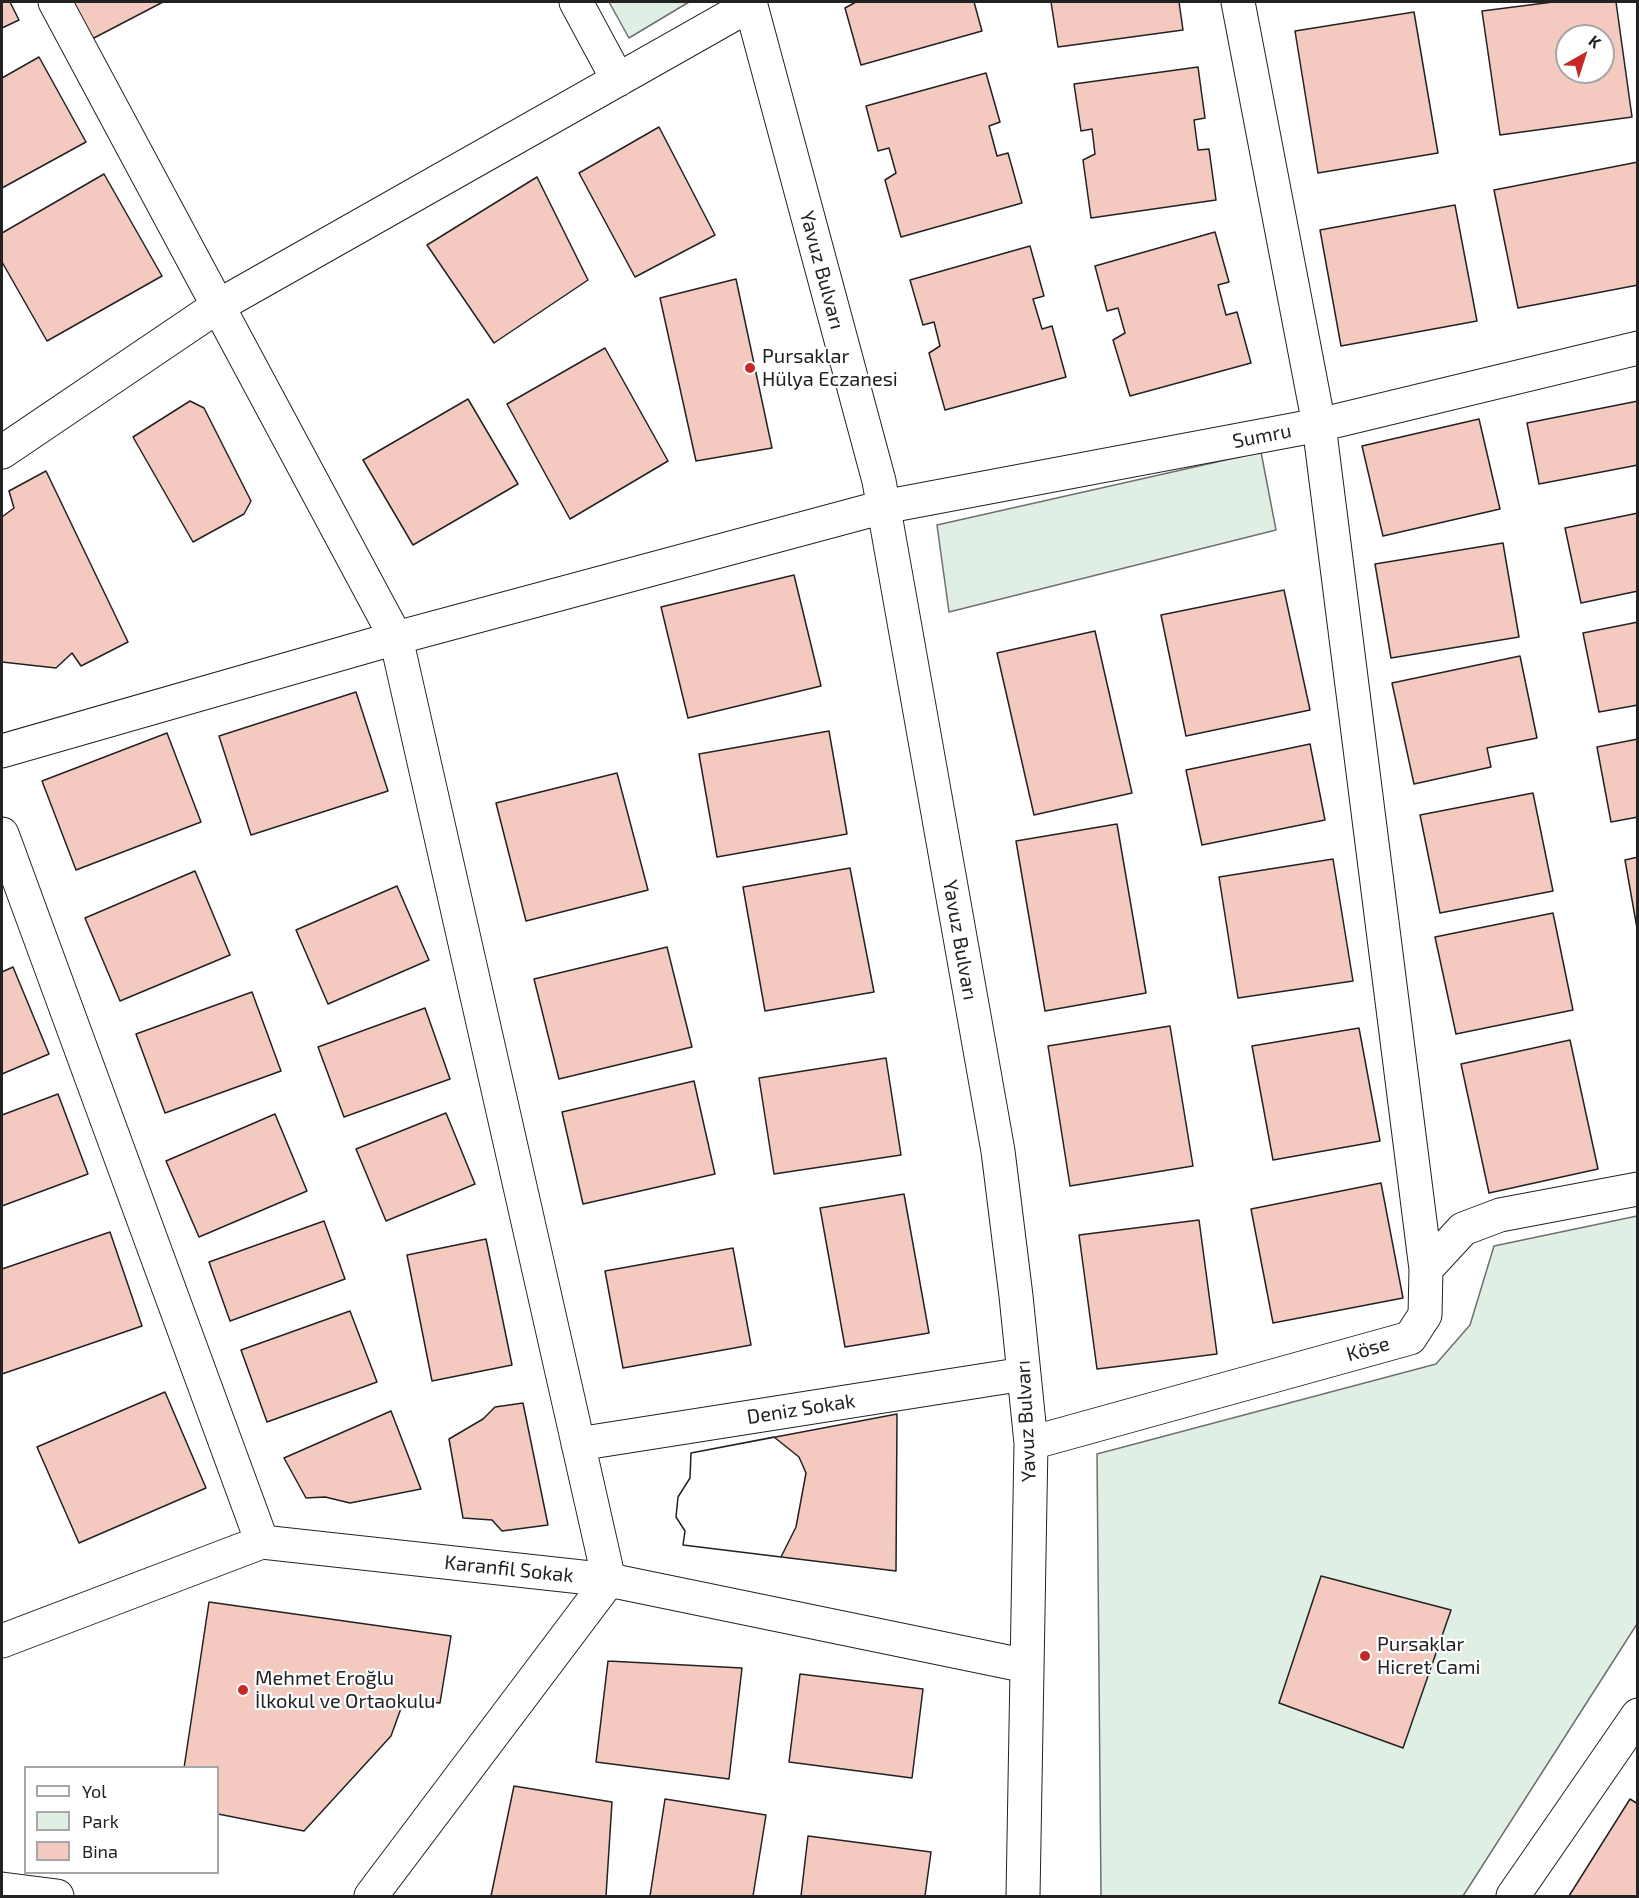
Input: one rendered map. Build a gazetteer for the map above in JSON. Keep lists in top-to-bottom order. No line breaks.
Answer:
{"streets":{"street":["Yavuz Bulvarı","Sumru","Köse","Deniz Sokak","Karanfil Sokak"]},"crossings":[["Yavuz Bulvarı","Sumru"],["Yavuz Bulvarı","Köse"],["Yavuz Bulvarı","Deniz Sokak"],["Yavuz Bulvarı","Karanfil Sokak"],["Sumru","Köse"]],"places":["Pursaklar Hülya Eczanesi","Pursaklar Hicret Cami","Mehmet Eroğlu İlkokul ve Ortaokulu"],"legend":["Yol","Park","Bina"],"north":"top right"}
